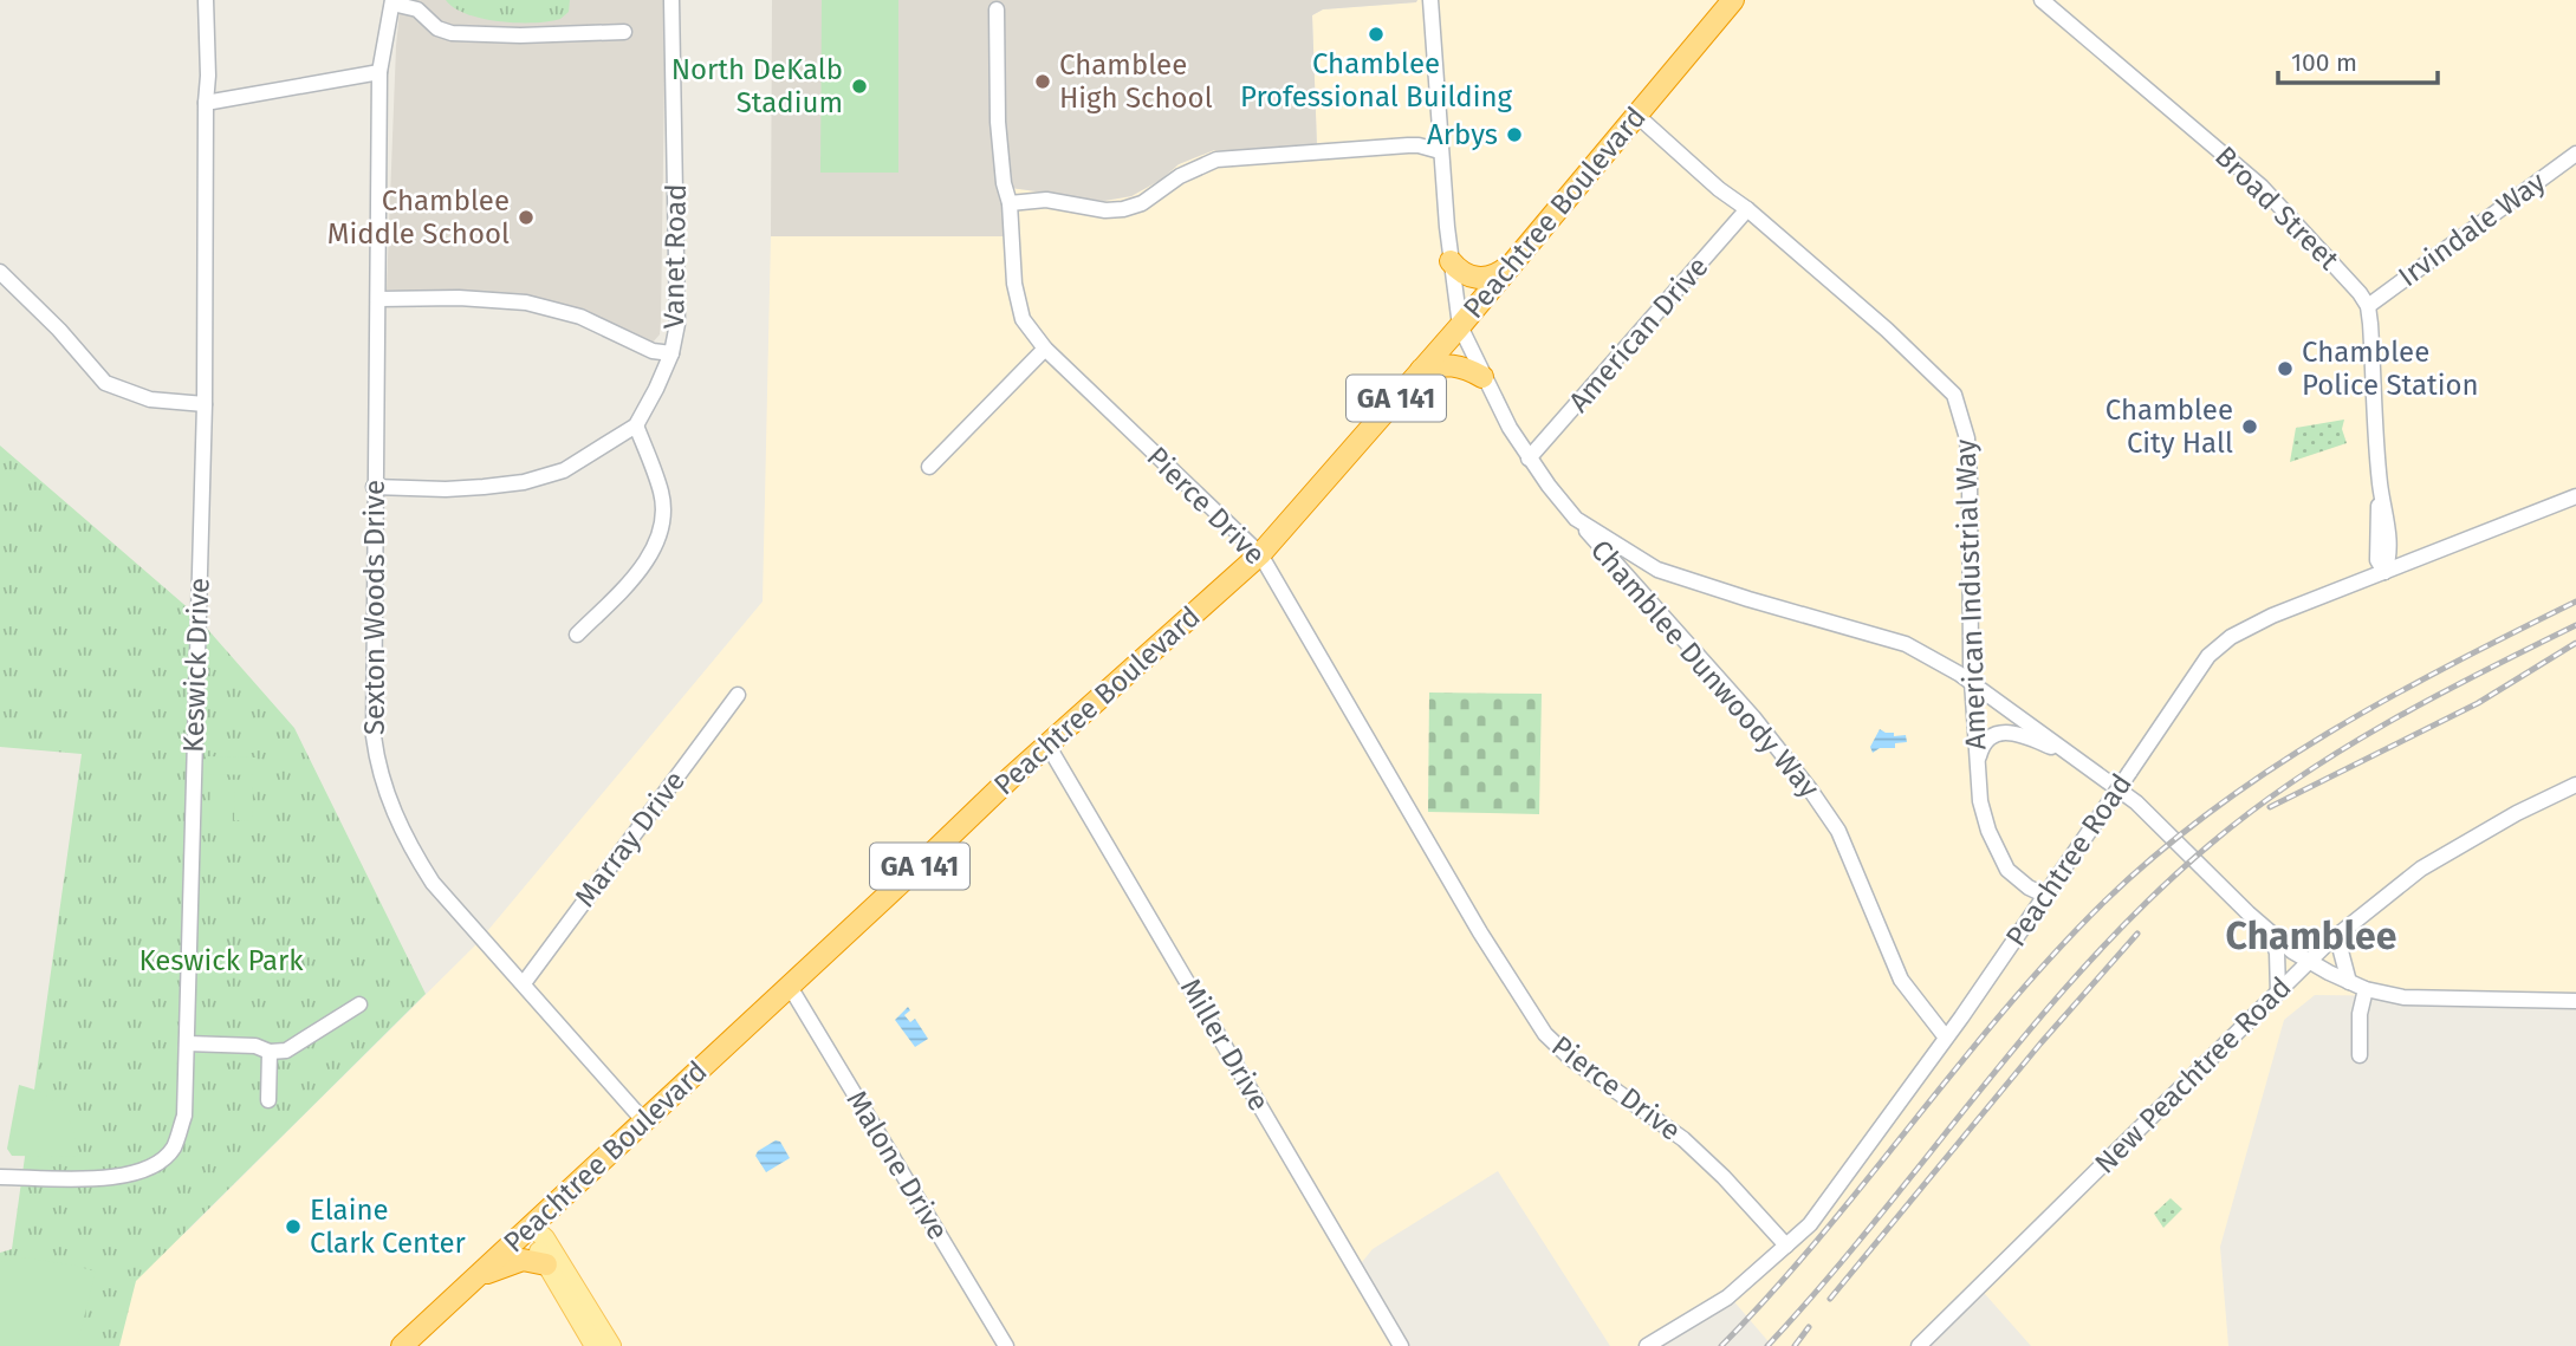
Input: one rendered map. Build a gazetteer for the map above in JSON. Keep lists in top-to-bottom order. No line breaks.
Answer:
{"streets":{"highway":["Peachtree Boulevard","GA 141"],"street":["Broad Street","Irvindale Way","Vanet Road","American Drive","Pierce Drive","American Industrial Way","Sexton Woods Drive","Keswick Drive","Chamblee Dunwoody Way","Marray Drive","Peachtree Road","Miller Drive","New Peachtree Road","Malone Drive"]},"crossings":[["Broad Street","Irvindale Way"],["Peachtree Boulevard","Pierce Drive"],["Peachtree Boulevard","American Industrial Way"],["Peachtree Boulevard","Sexton Woods Drive"],["Peachtree Boulevard","Chamblee Dunwoody Way"],["Peachtree Boulevard","Miller Drive"],["Peachtree Boulevard","Malone Drive"],["Vanet Road","Sexton Woods Drive"],["American Drive","American Industrial Way"],["American Drive","Chamblee Dunwoody Way"],["Pierce Drive","Peachtree Road"],["American Industrial Way","Peachtree Road"],["Sexton Woods Drive","Marray Drive"],["Chamblee Dunwoody Way","Peachtree Road"]],"districts":["Chamblee"],"parks":["Keswick Park"],"places":["Chamblee Professional Building","Chamblee High School","North DeKalb Stadium","Arbys","Chamblee Middle School","Chamblee Police Station","Chamblee City Hall","Elaine Clark Center"],"scale_bar":"100 m"}
